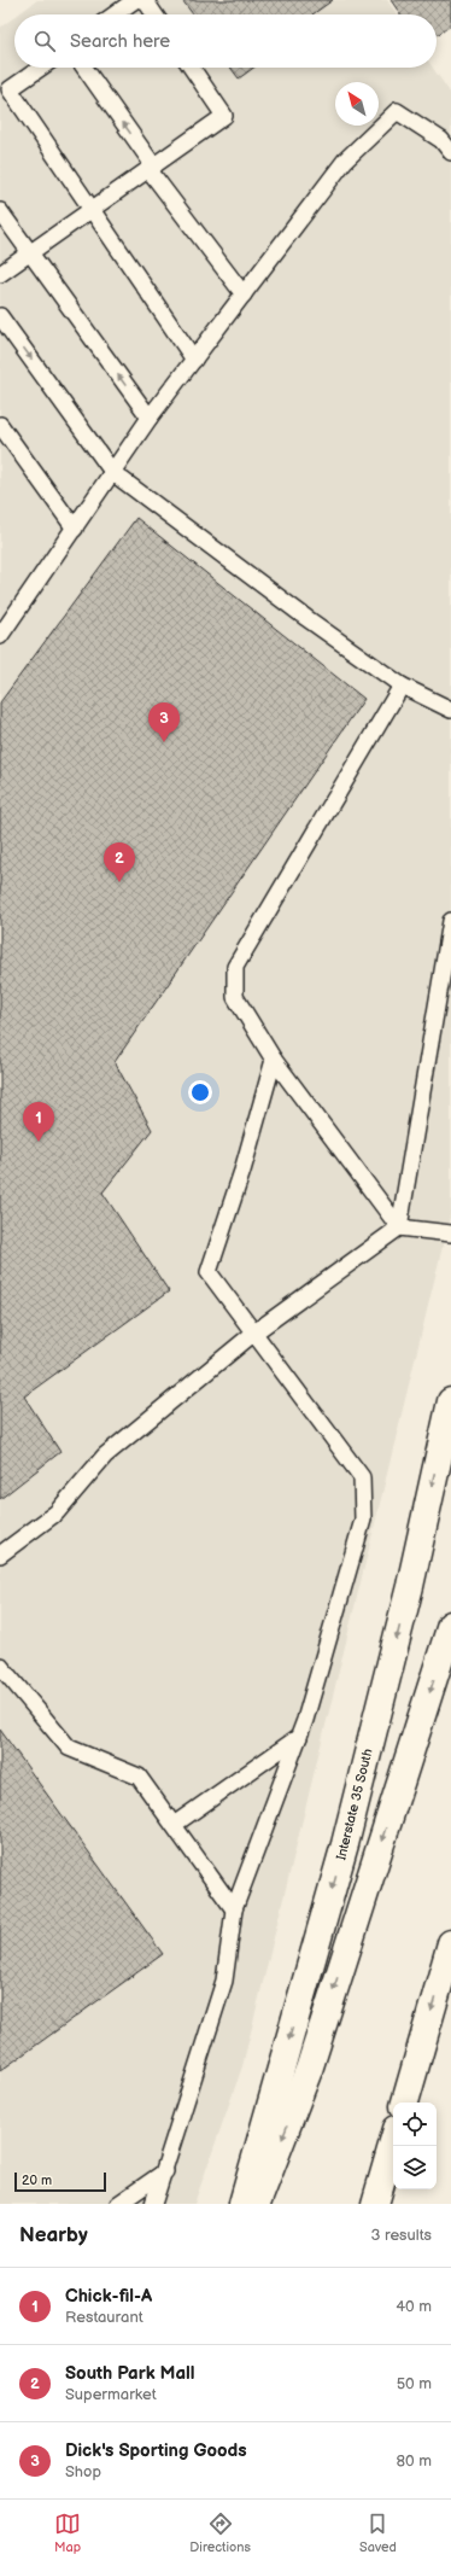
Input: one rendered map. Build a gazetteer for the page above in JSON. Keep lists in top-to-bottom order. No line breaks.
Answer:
{"streets":{"main road":["Interstate 35 South"]},"scale_bar":"20 m","north":"top left","page":{"search":"Search here","pins":["3","2","1"],"scale":"20 m","heading":["Nearby","3 results"],"list":[{"mark":"1","name":"Chick-fil-A","note":"Restaurant","value":"40 m"},{"mark":"2","name":"South Park Mall","note":"Supermarket","value":"50 m"},{"mark":"3","name":"Dick's Sporting Goods","note":"Shop","value":"80 m"}],"nav":["Map","Directions","Saved"]}}
